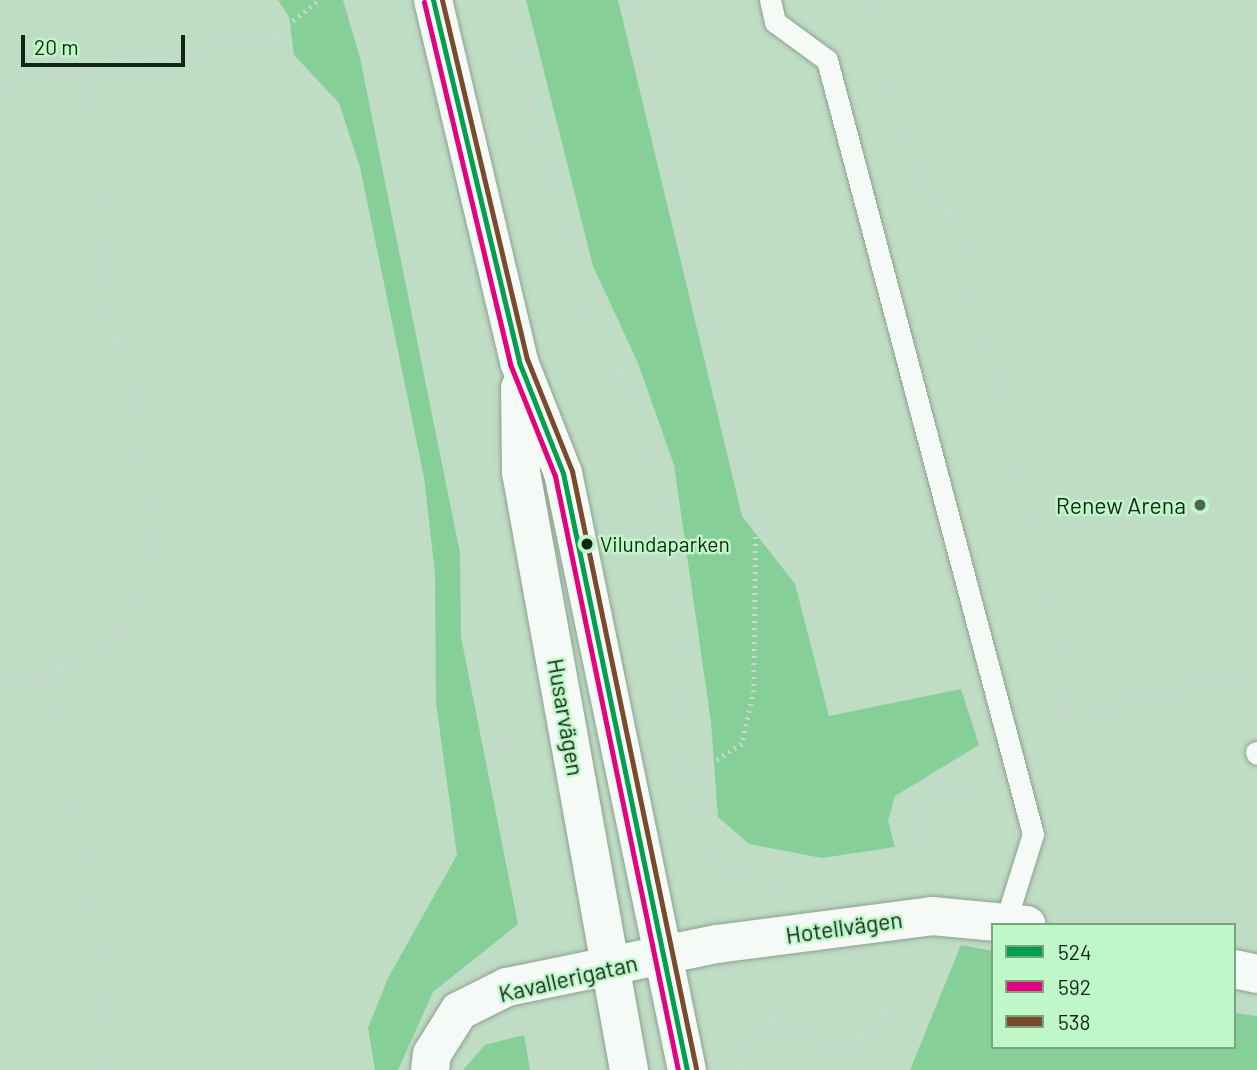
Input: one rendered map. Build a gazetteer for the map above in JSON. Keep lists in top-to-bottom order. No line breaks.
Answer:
{"streets":{"street":["Husarvägen","Hotellvägen","Kavallerigatan"]},"crossings":[["Husarvägen","Hotellvägen"],["Husarvägen","Kavallerigatan"],["Hotellvägen","Kavallerigatan"]],"places":["Renew Arena","Vilundaparken"],"lines":["transit line 524","transit line 538","transit line 592"],"legend":["524","592","538"],"scale_bar":"20 m"}
